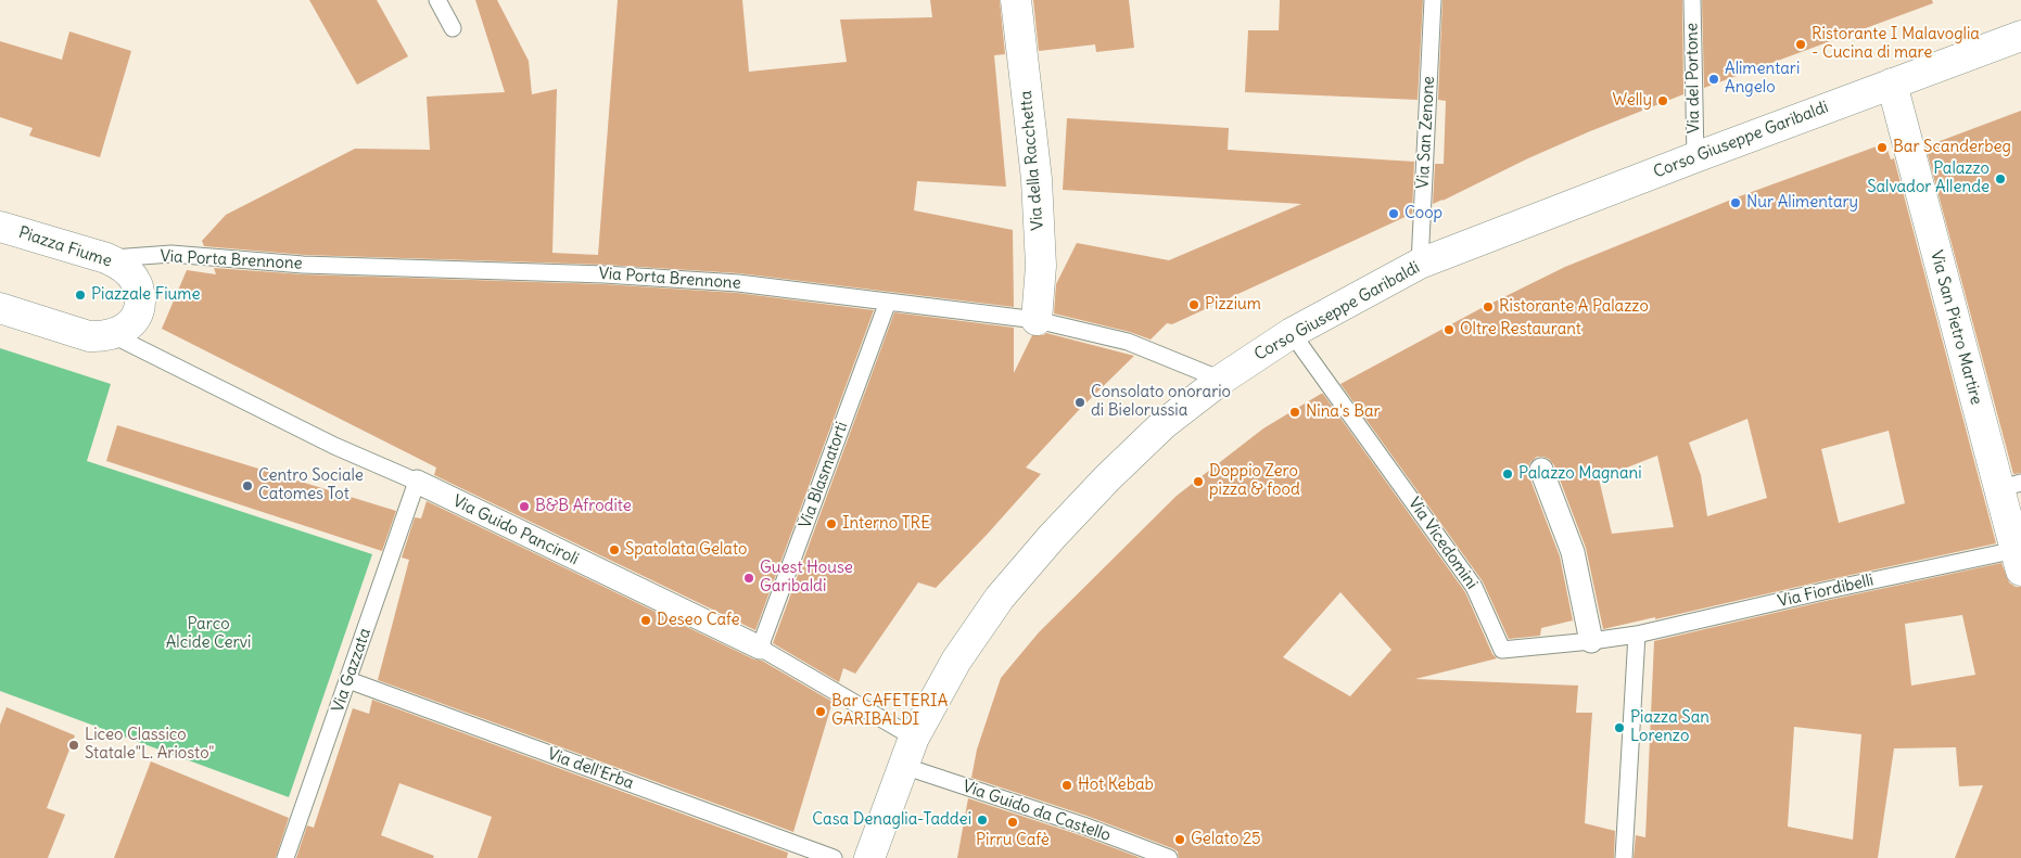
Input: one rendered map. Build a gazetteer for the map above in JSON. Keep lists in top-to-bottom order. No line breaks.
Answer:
{"streets":{"street":["Corso Giuseppe Garibaldi","Via della Racchetta","Piazza Fiume","Via San Pietro Martire","Via Guido Panciroli"],"lane":["Via del Portone","Via San Zenone","Via Porta Brennone","Via Blasmatorti","Via Vicedomini","Via Fiordibelli","Via Gazzata","Via dell'Erba","Via Guido da Castello"]},"crossings":[["Via del Portone","Corso Giuseppe Garibaldi"],["Via San Zenone","Corso Giuseppe Garibaldi"],["Corso Giuseppe Garibaldi","Via Porta Brennone"],["Corso Giuseppe Garibaldi","Via San Pietro Martire"],["Corso Giuseppe Garibaldi","Via Guido Panciroli"],["Corso Giuseppe Garibaldi","Via Vicedomini"],["Corso Giuseppe Garibaldi","Via Guido da Castello"],["Via della Racchetta","Via Porta Brennone"],["Piazza Fiume","Via Porta Brennone"],["Piazza Fiume","Via Guido Panciroli"],["Via Porta Brennone","Via Blasmatorti"],["Via San Pietro Martire","Via Fiordibelli"],["Via Blasmatorti","Via Guido Panciroli"],["Via Guido Panciroli","Via Gazzata"],["Via Vicedomini","Via Fiordibelli"],["Via Gazzata","Via dell'Erba"]],"parks":["Parco Alcide Cervi"],"places":["Ristorante I Malavoglia - Cucina di mare","Alimentari Angelo","Welly","Bar Scanderbeg","Palazzo Salvador Allende","Nur Alimentary","Coop","Piazzale Fiume","Pizzium","Ristorante A Palazzo","Oltre Restaurant","Consolato onorario di Bielorussia","Nina's Bar","Palazzo Magnani","Doppio Zero pizza & food","Centro Sociale Catomes Tot","B&B Afrodite","Interno TRE","Spatolata Gelato","Guest House Garibaldi","Deseo Cafe","Bar CAFETERIA GARIBALDI","Piazza San Lorenzo","Liceo Classico Statale\"L. Ariosto\"","Hot Kebab","Casa Denaglia-Taddei","Pirru Cafè","Gelato 25"]}
